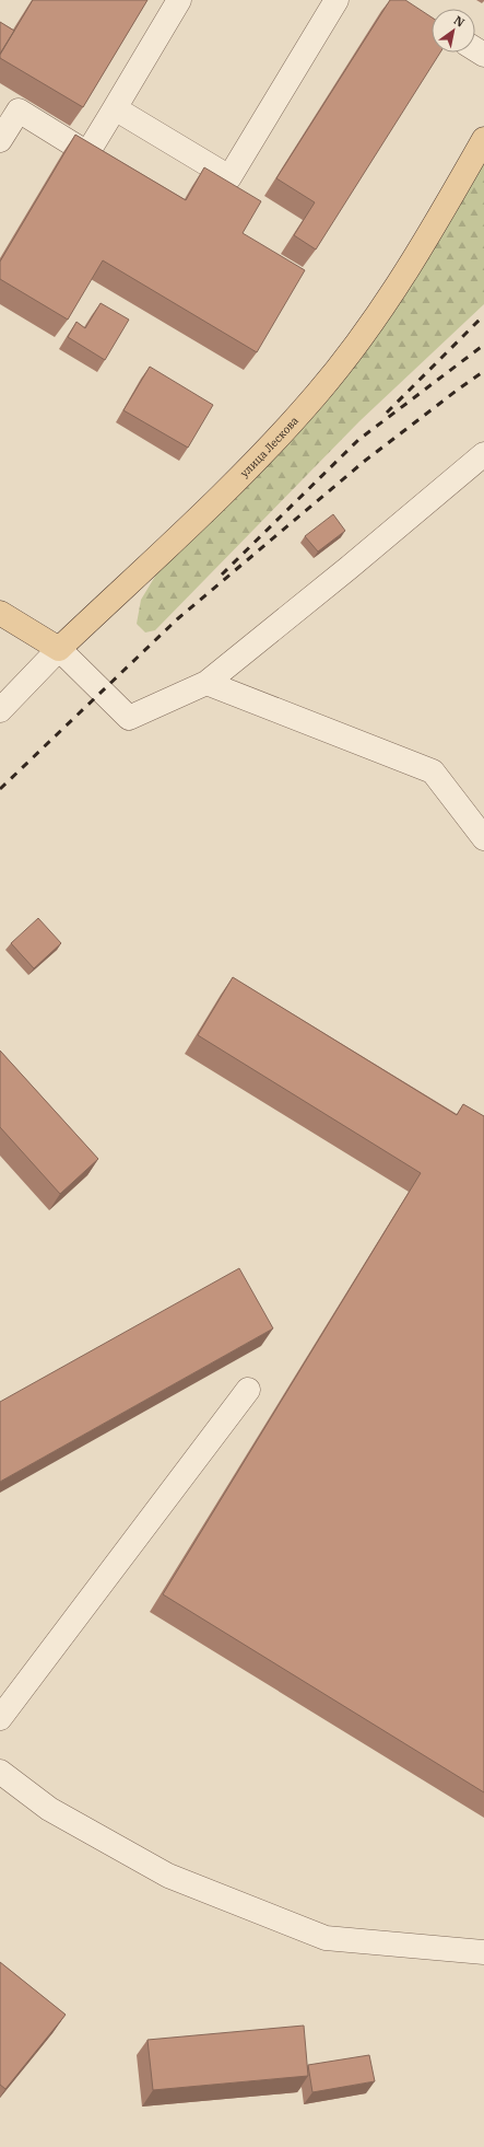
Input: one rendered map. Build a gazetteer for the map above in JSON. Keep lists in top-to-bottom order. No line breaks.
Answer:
{"streets":{"main road":["улица Лескова"]},"north":"top right"}
